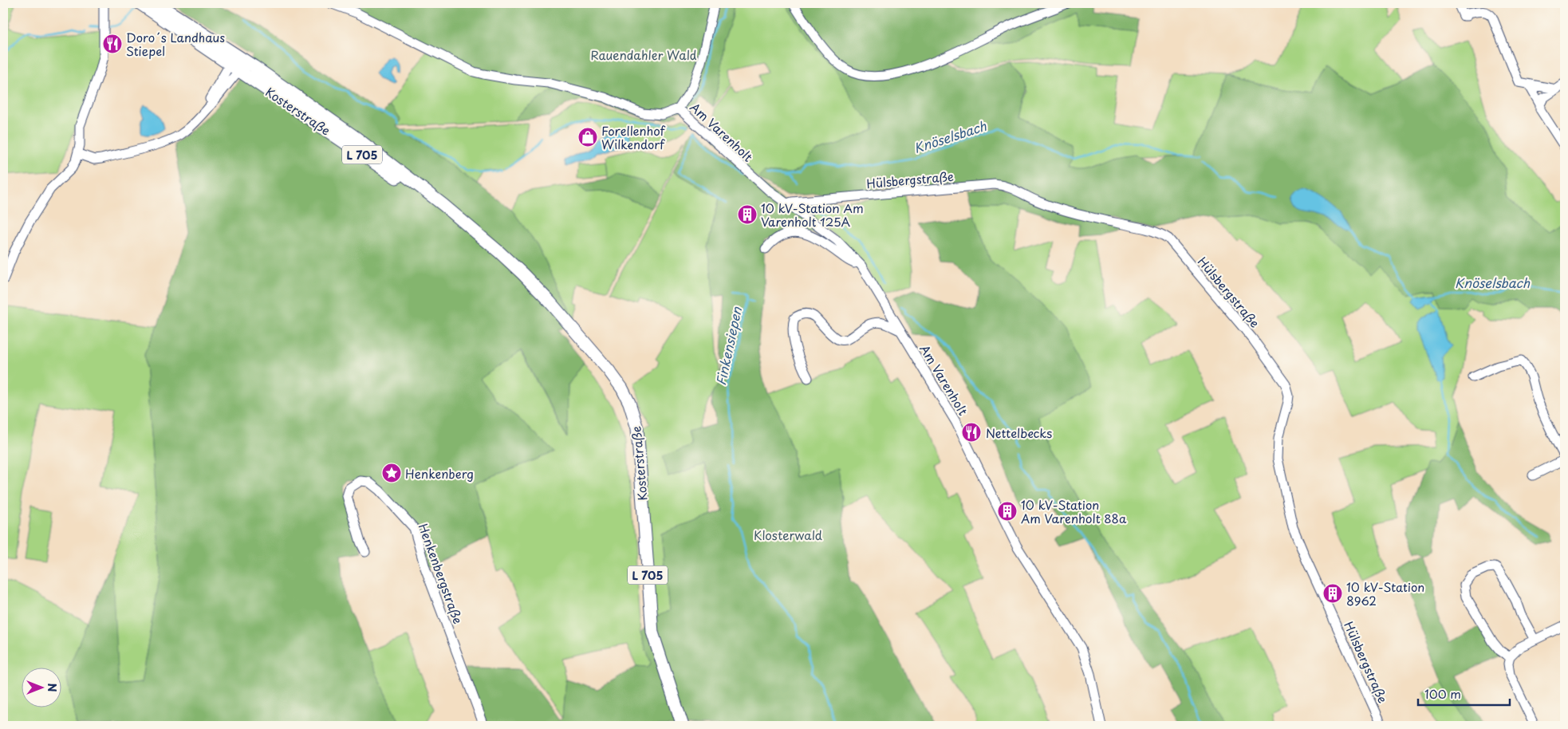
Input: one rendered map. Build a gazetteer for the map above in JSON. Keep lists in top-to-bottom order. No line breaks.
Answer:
{"streets":{"main road":["Kosterstraße","L 705"],"street":["Am Varenholt","Hülsbergstraße","Henkenbergstraße"]},"crossings":[["Am Varenholt","Hülsbergstraße"]],"water":["Knöselsbach","Finkensiepen"],"parks":["Rauendahler Wald","Klosterwald"],"places":{"restaurant":["Doro´s Landhaus Stiepel","Nettelbecks"],"shop":["Forellenhof Wilkendorf"],"building":["10 kV-Station Am Varenholt 125A","10 kV-Station Am Varenholt 88a","10 kV-Station 8962"],"place":["Henkenberg"]},"scale_bar":"100 m","north":"right"}
